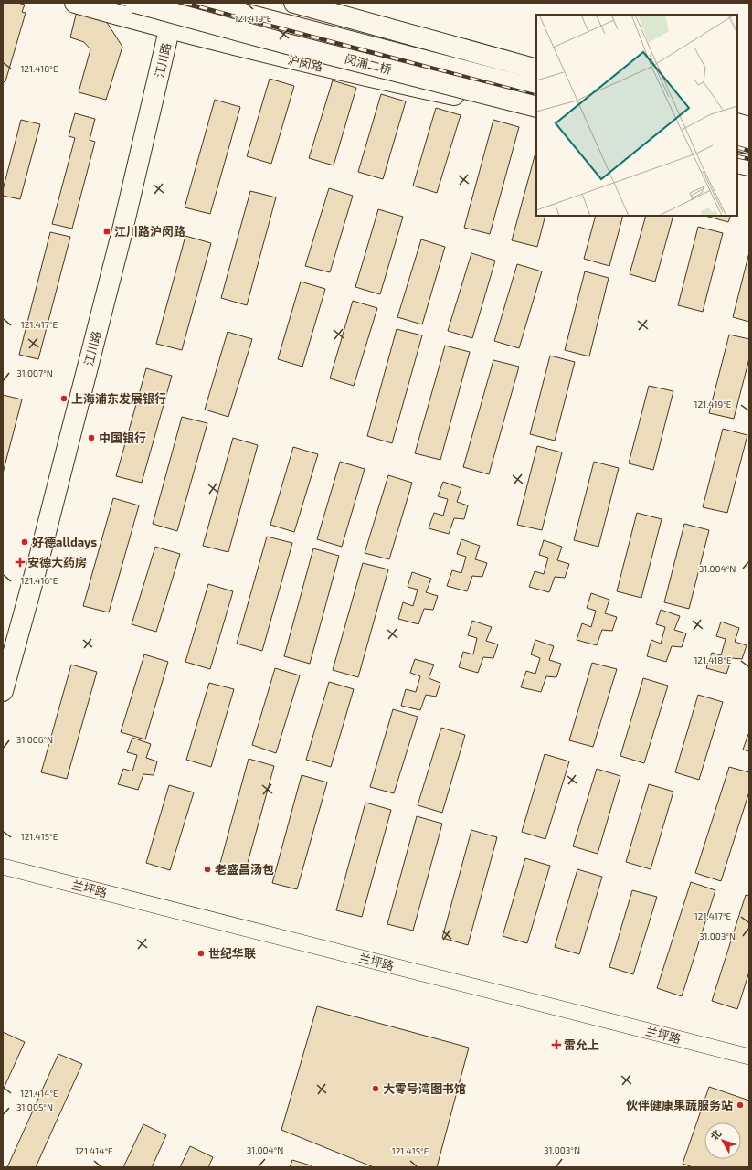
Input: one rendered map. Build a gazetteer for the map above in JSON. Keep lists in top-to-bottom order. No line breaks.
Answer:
{"streets":{"main road":["江川路","沪闵路","闵浦二桥"],"street":["兰坪路"]},"crossings":[["江川路","沪闵路"]],"places":{"transit":["江川路沪闵路"],"other":["上海浦东发展银行","中国银行","好德alldays","老盛昌汤包","世纪华联","大零号湾图书馆","伙伴健康果蔬服务站"],"health":["安德大药房","雷允上"]},"north":"top left","coordinates":["121.419°E","121.418°E","121.417°E","31.007°N","31.004°N","121.416°E","31.006°N","121.415°E","31.003°N","121.414°E","31.005°N"]}
